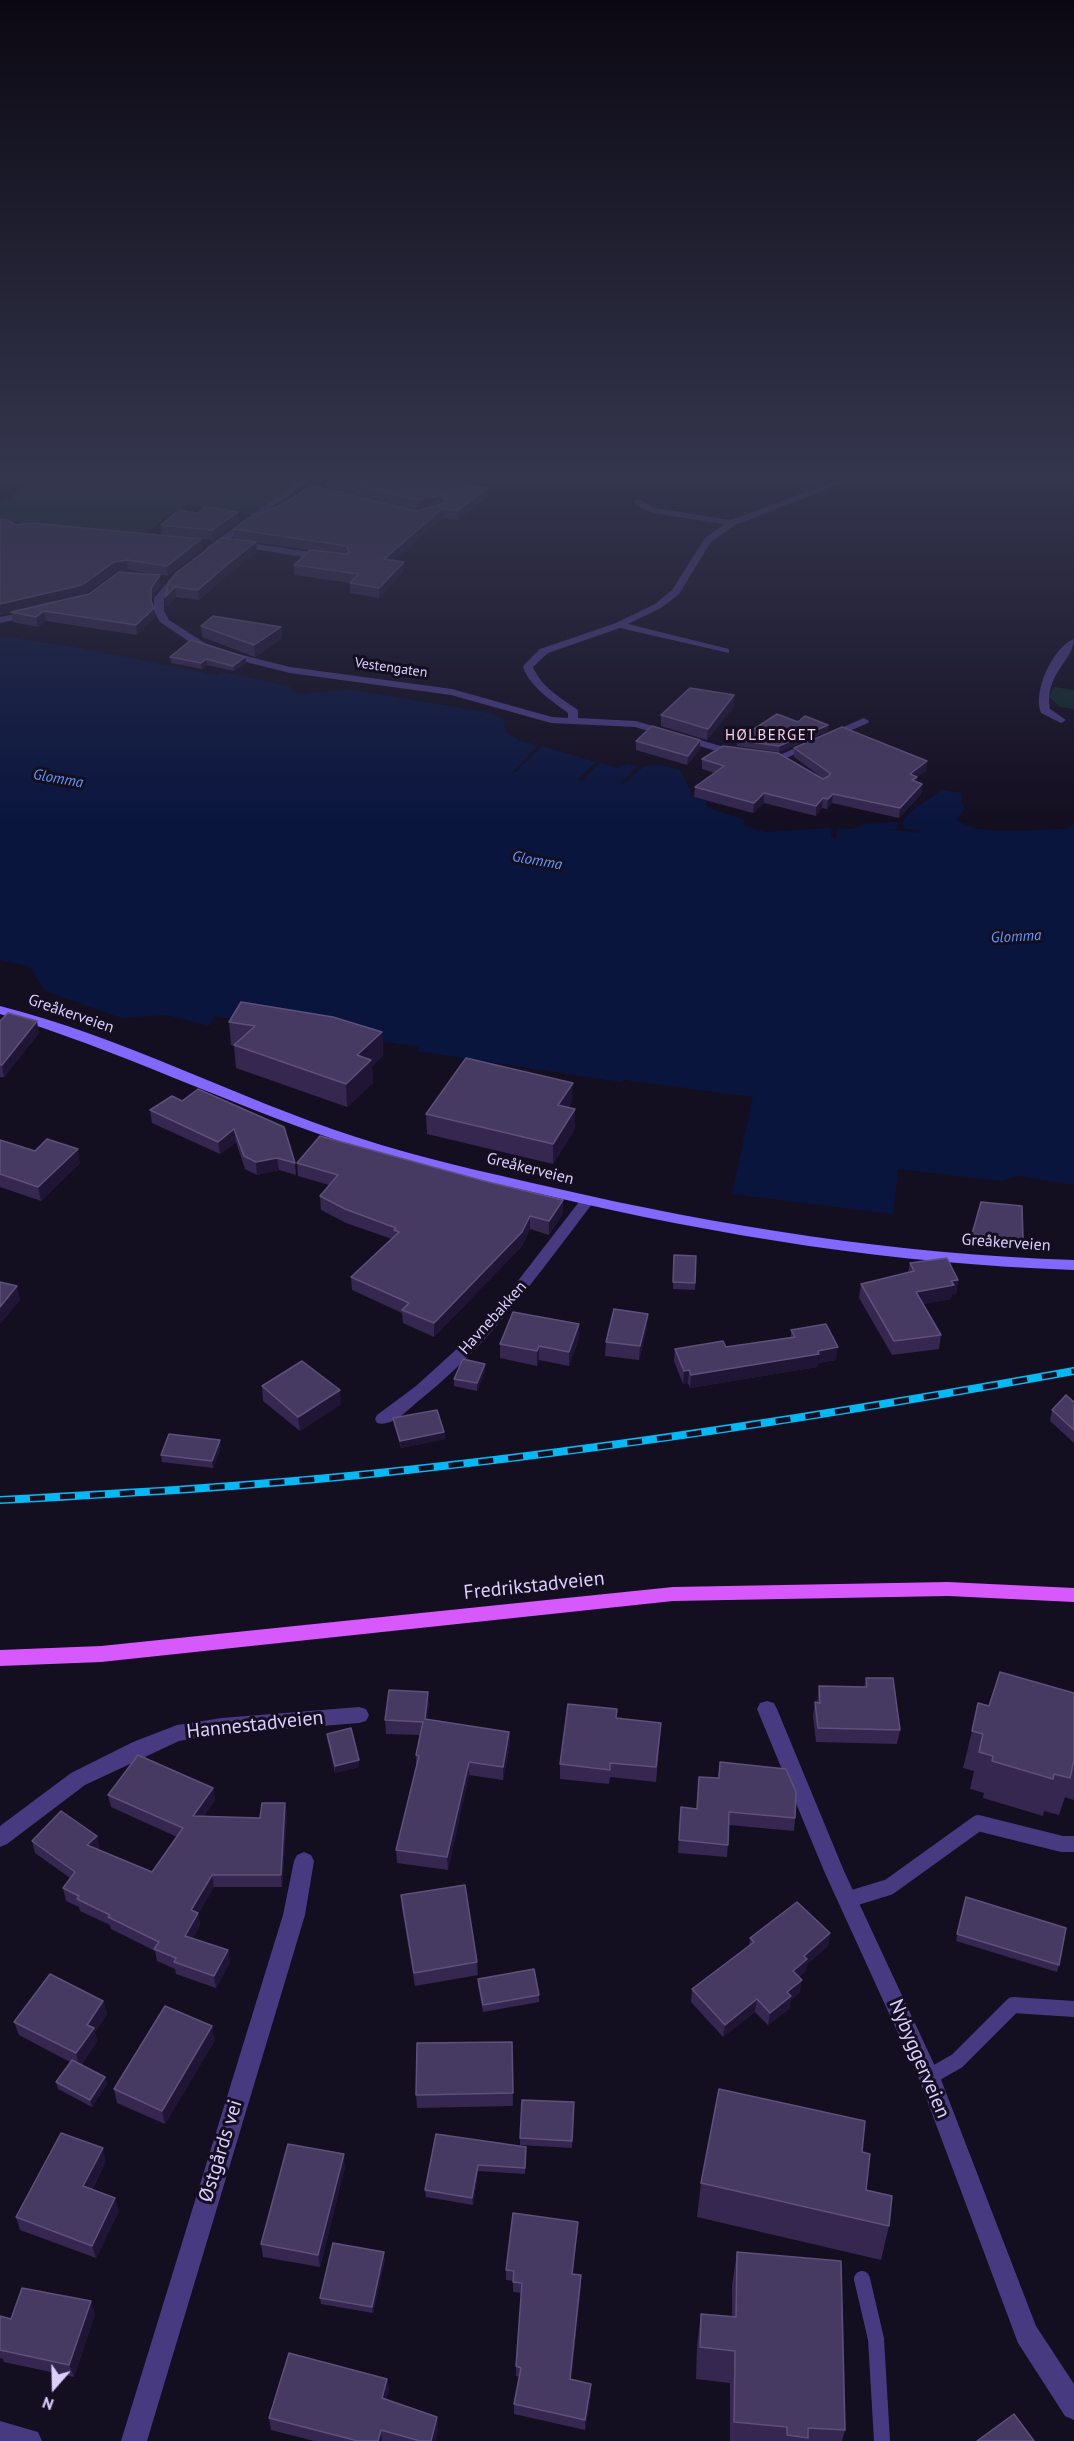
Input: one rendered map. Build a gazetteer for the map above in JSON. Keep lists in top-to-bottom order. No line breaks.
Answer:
{"streets":{"main road":["Greåkerveien","Fredrikstadveien"],"street":["Vestengaten","Havnebakken","Hannestadveien","Nybyggerveien","Østgårds vei"]},"crossings":[["Greåkerveien","Havnebakken"]],"districts":["HØLBERGET"],"water":["Glomma"],"north":"bottom"}
